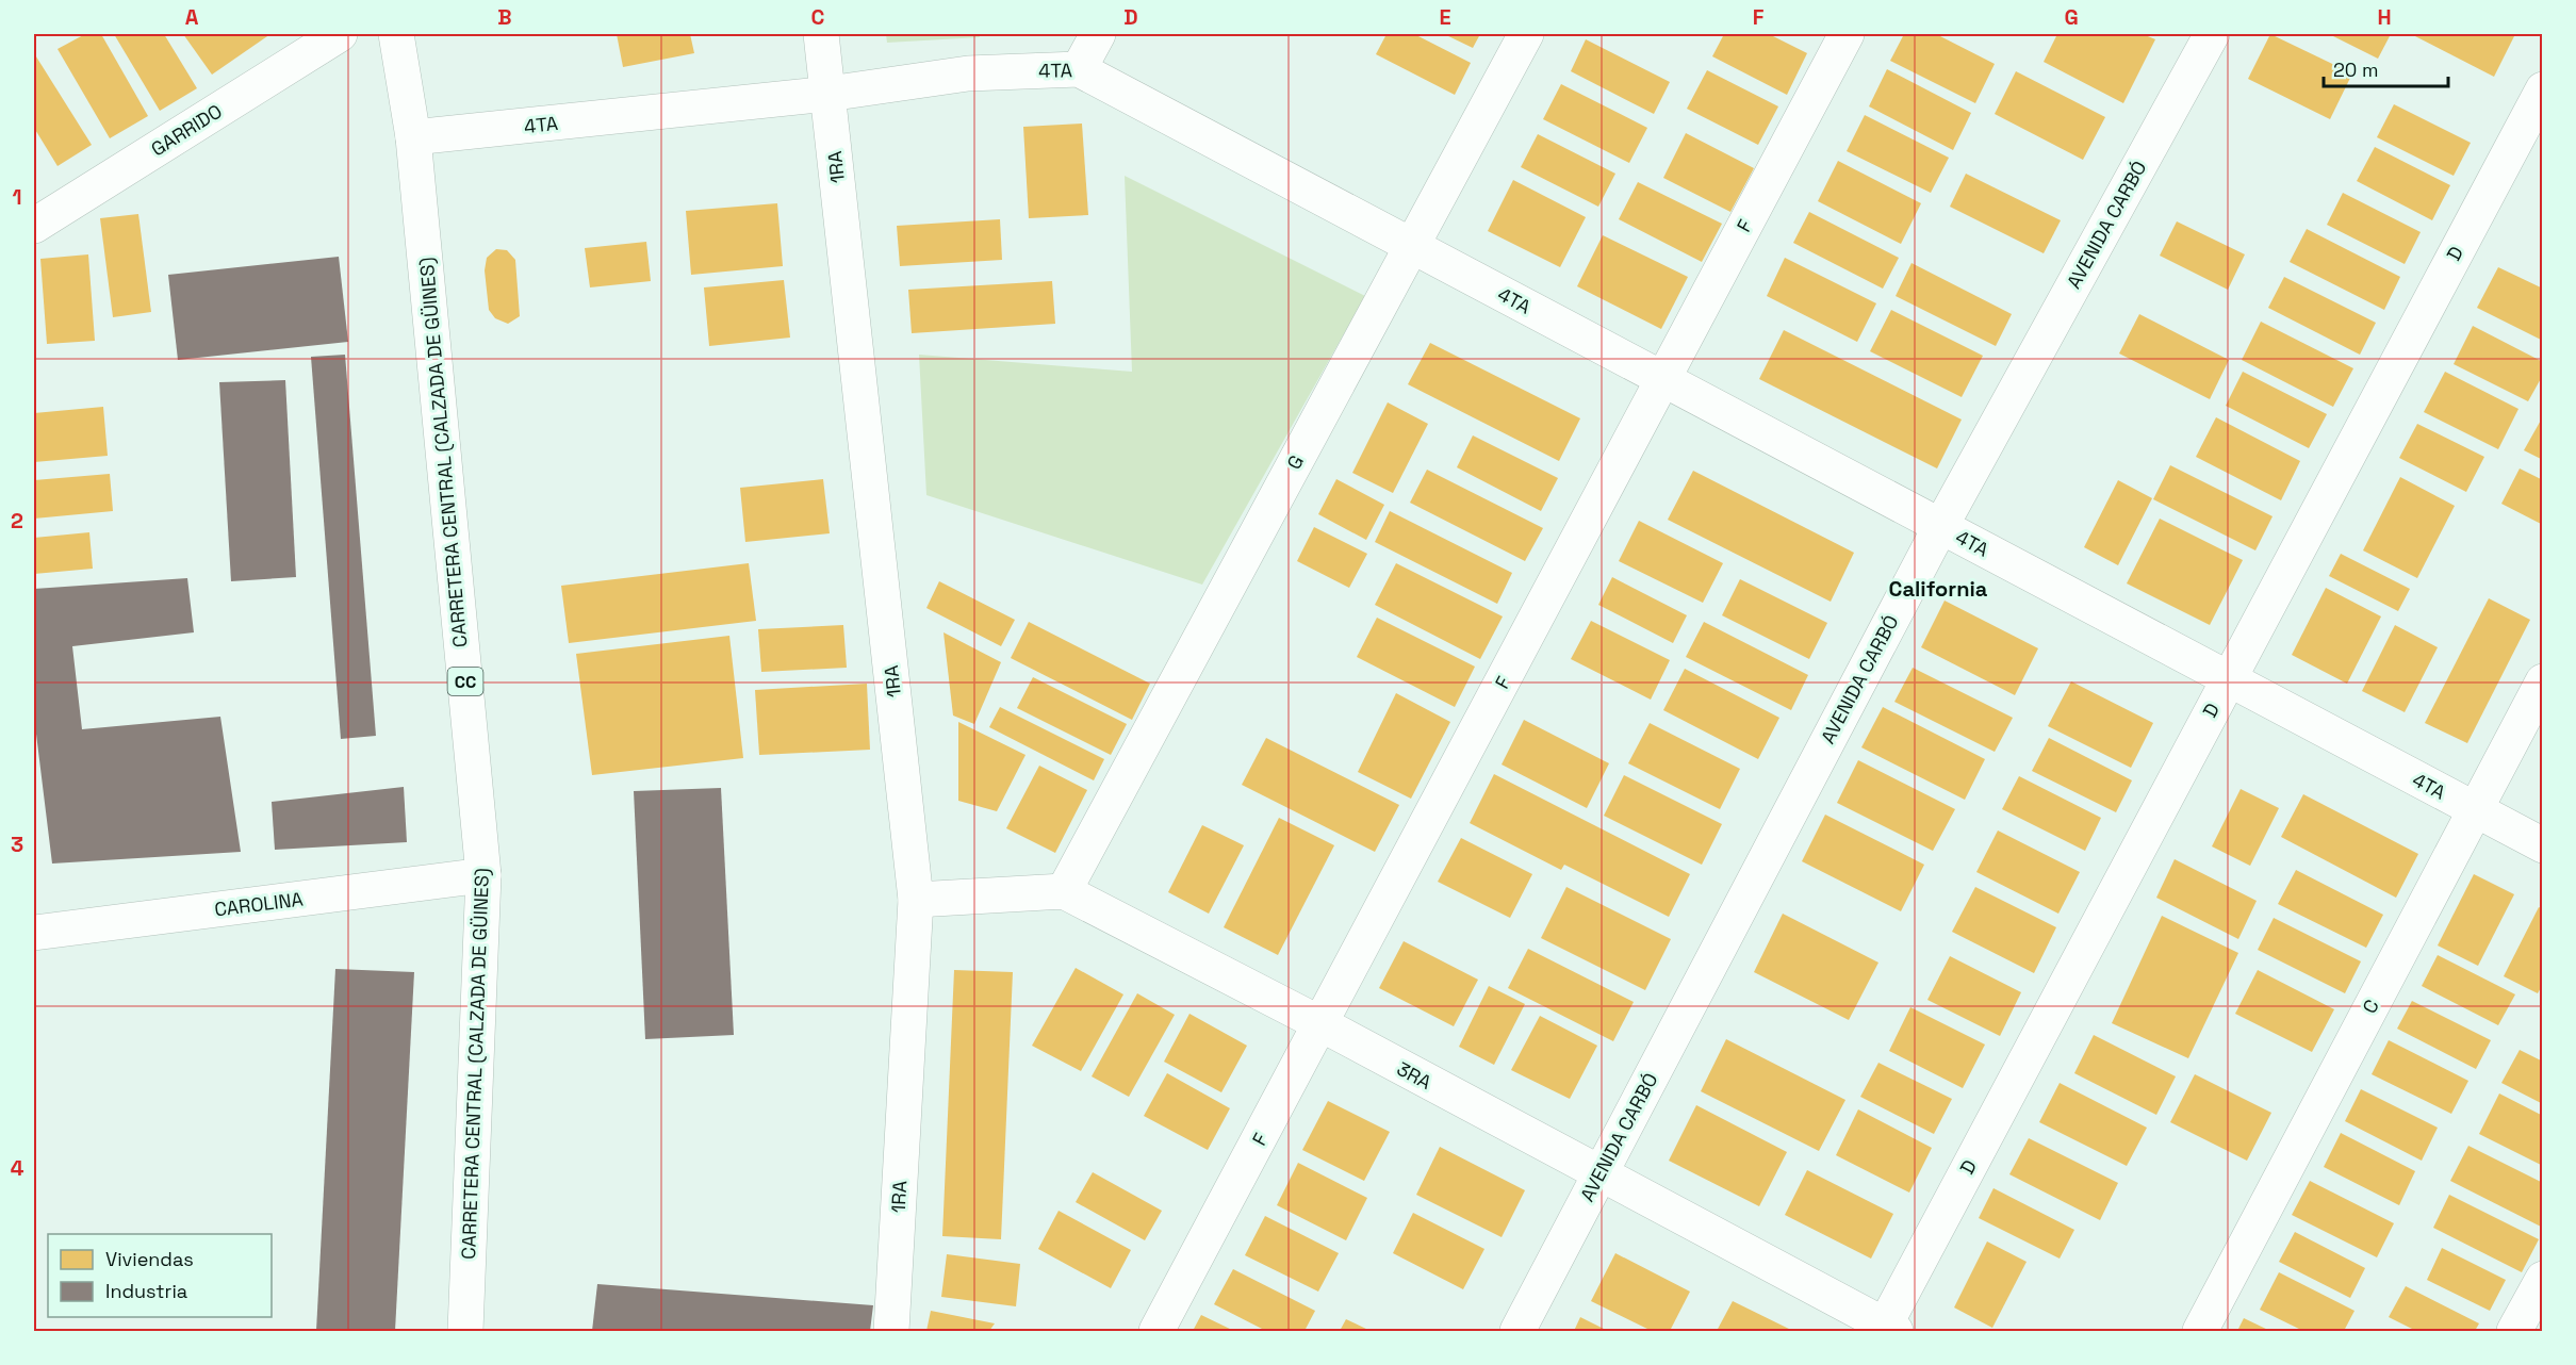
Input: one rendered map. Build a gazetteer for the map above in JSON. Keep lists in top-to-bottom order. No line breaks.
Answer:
{"streets":{"street":["4TA","GARRIDO","1RA","AVENIDA CARBÓ","F","D","CARRETERA CENTRAL (CALZADA DE GÜINES)","G","CC","CAROLINA","C","3RA"]},"crossings":[["4TA","1RA"],["4TA","AVENIDA CARBÓ"],["4TA","F"],["4TA","D"],["4TA","CARRETERA CENTRAL (CALZADA DE GÜINES)"],["4TA","G"],["4TA","C"],["AVENIDA CARBÓ","3RA"],["F","3RA"],["D","3RA"],["CARRETERA CENTRAL (CALZADA DE GÜINES)","CAROLINA"],["G","3RA"]],"districts":["California"],"legend":["Viviendas","Industria"],"scale_bar":"20 m","grid":{"columns":["A","B","C","D","E","F","G","H"],"rows":["1","2","3","4"]}}
